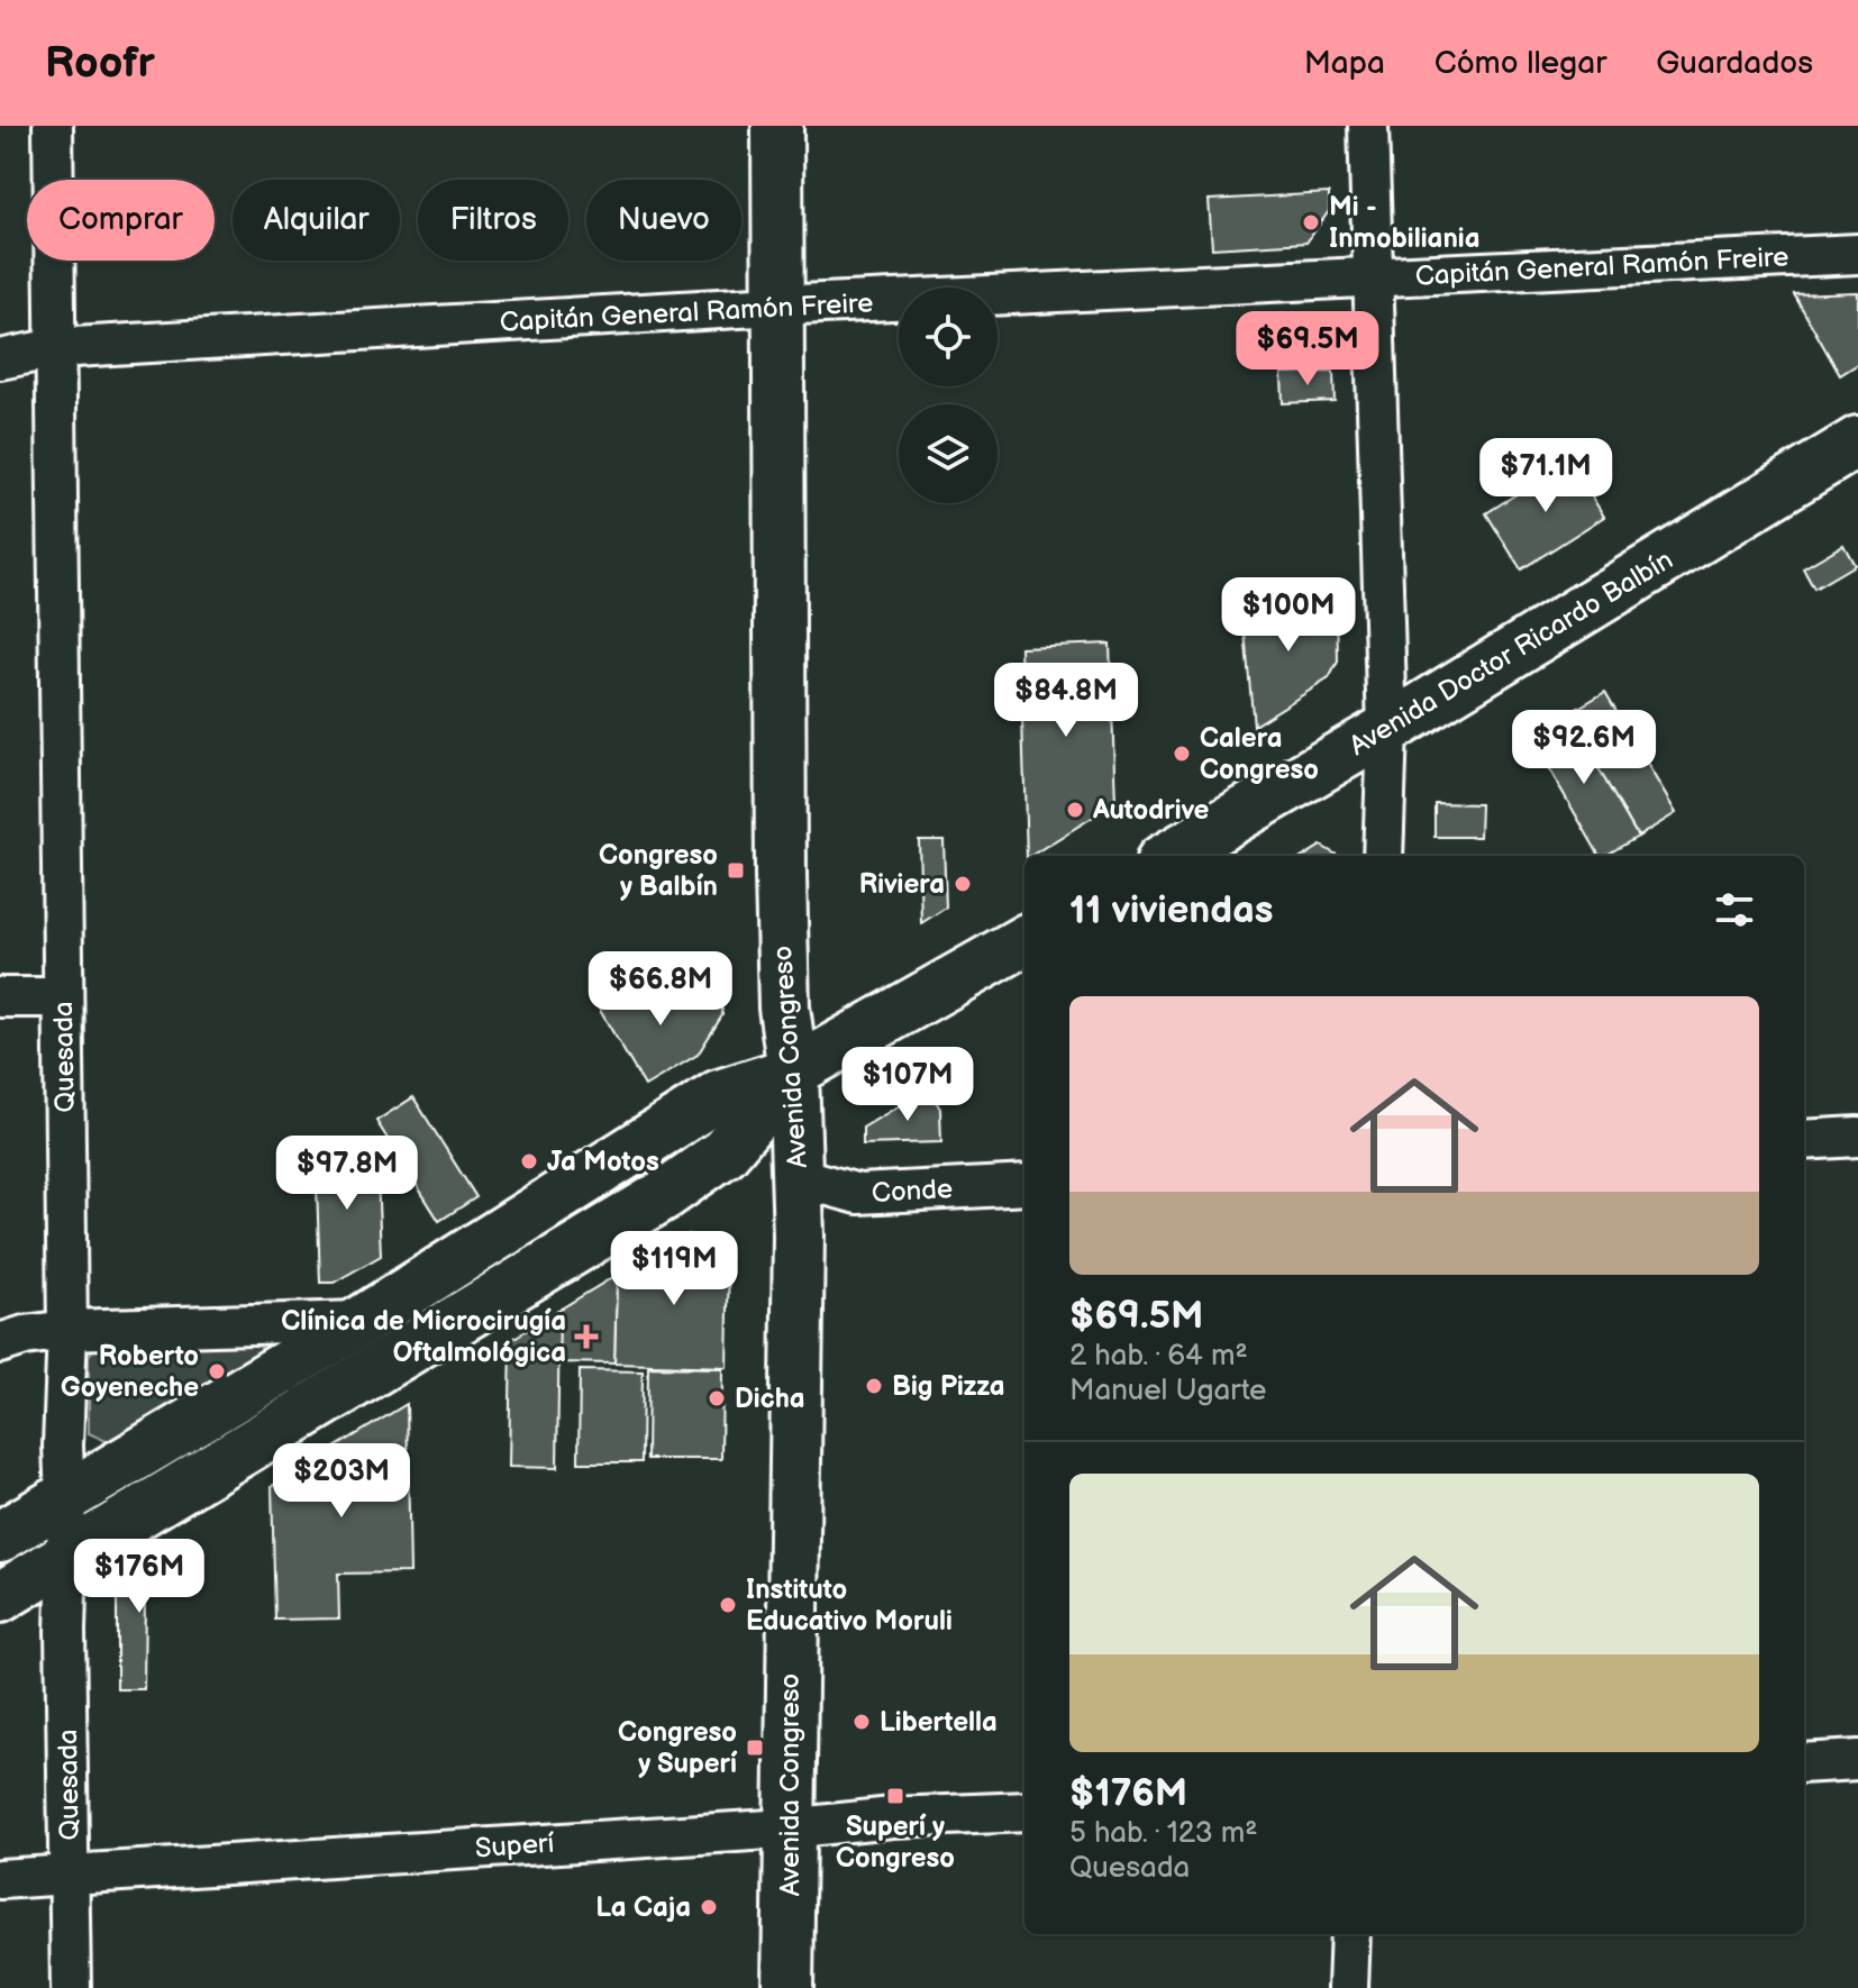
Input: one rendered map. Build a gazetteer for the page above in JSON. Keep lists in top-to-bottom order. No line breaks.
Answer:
{"streets":{"main road":["Avenida Doctor Ricardo Balbín","Avenida Congreso"],"street":["Capitán General Ramón Freire","Quesada","Conde","Superí"]},"crossings":[["Capitán General Ramón Freire","Quesada"],["Capitán General Ramón Freire","Avenida Congreso"],["Quesada","Superí"],["Avenida Congreso","Conde"],["Avenida Congreso","Superí"]],"places":{"other":["Mi - Inmobiliania","Calera Congreso","Autodrive","Riviera","Ja Motos","Roberto Goyeneche","Big Pizza","Dicha","Instituto Educativo Moruli","Libertella","La Caja"],"transit":["Congreso y Balbín","Congreso y Superí","Superí y Congreso"],"health":["Clínica de Microcirugía Oftalmológica"]},"page":{"header":"Roofr","nav":["Mapa","Cómo llegar","Guardados"],"chip":["Comprar","Alquilar","Filtros","Nuevo"],"price":["$69.5M","$71.1M","$100M","$84.8M","$92.6M","$66.8M","$107M","$97.8M","$119M","$203M","$176M"],"heading":"11 viviendas","list":[{"name":"$69.5M","note":"2 hab. · 64 m² · Manuel Ugarte"},{"name":"$176M","note":"5 hab. · 123 m² · Quesada"}]}}
